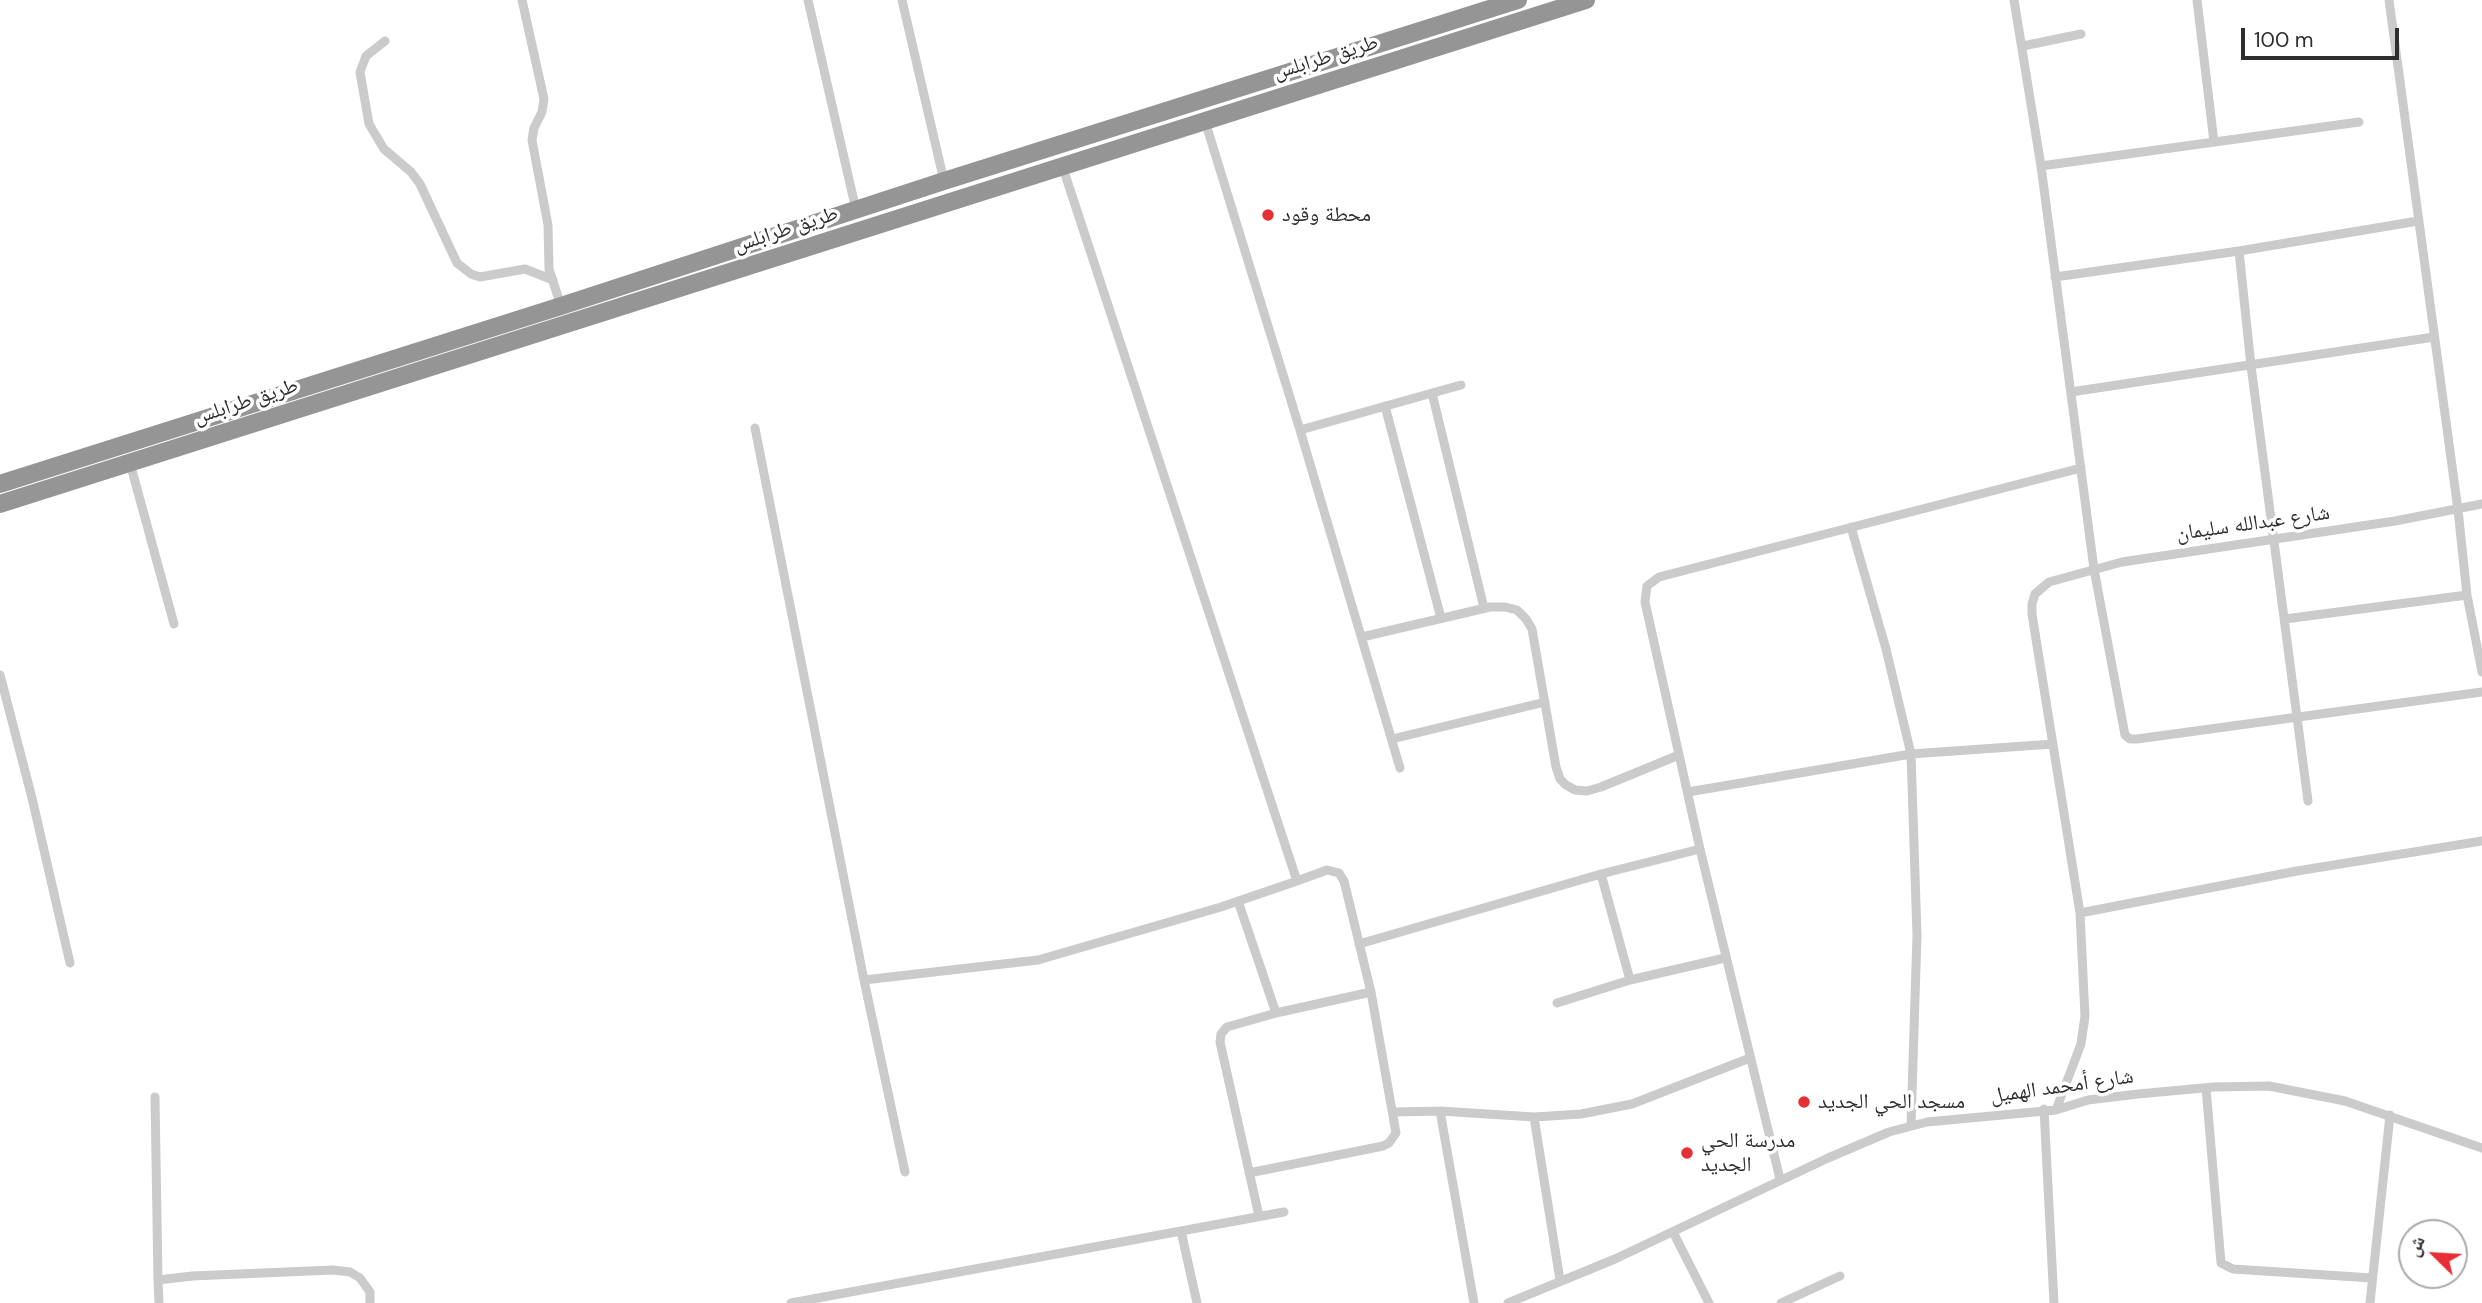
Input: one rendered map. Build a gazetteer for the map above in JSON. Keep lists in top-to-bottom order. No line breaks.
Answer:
{"streets":{"highway":["طريق طرابلس"],"street":["شارع عبدالله سليمان","شارع أمحمد الهميل"]},"places":["محطة وقود","مسجد الحي الجديد","مدرسة الحي الجديد"],"scale_bar":"100 m","north":"top left"}
